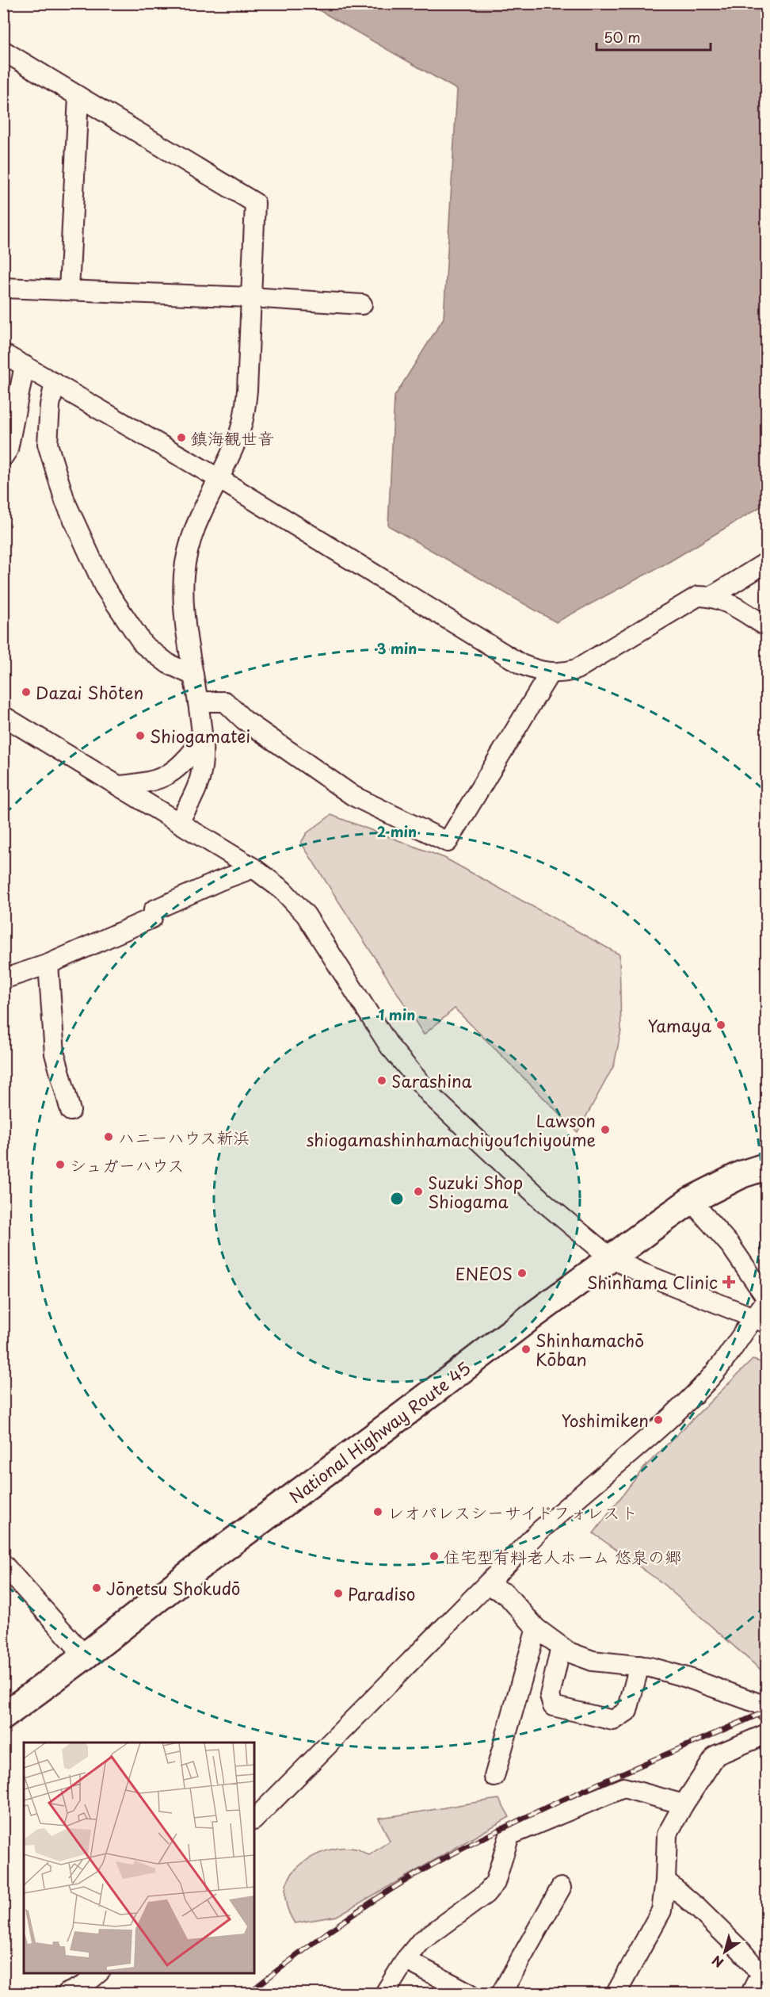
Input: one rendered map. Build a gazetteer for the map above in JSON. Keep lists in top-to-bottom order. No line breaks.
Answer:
{"streets":{"highway":["National Highway Route 45"]},"places":{"other":["鎮海観世音","Dazai Shōten","Shiogamatei","Yamaya","Sarashina","Lawson shiogamashinhamachiyou1chiyoume","ハニーハウス新浜","シュガーハウス","Suzuki Shop Shiogama","ENEOS","Shinhamachō Kōban","Yoshimiken","レオパレスシーサイドフォレスト","住宅型有料老人ホーム 悠泉の郷","Jōnetsu Shokudō","Paradiso"],"health":["Shinhama Clinic"]},"scale_bar":"50 m","north":"bottom left","rings":["3 min","2 min","1 min"]}
